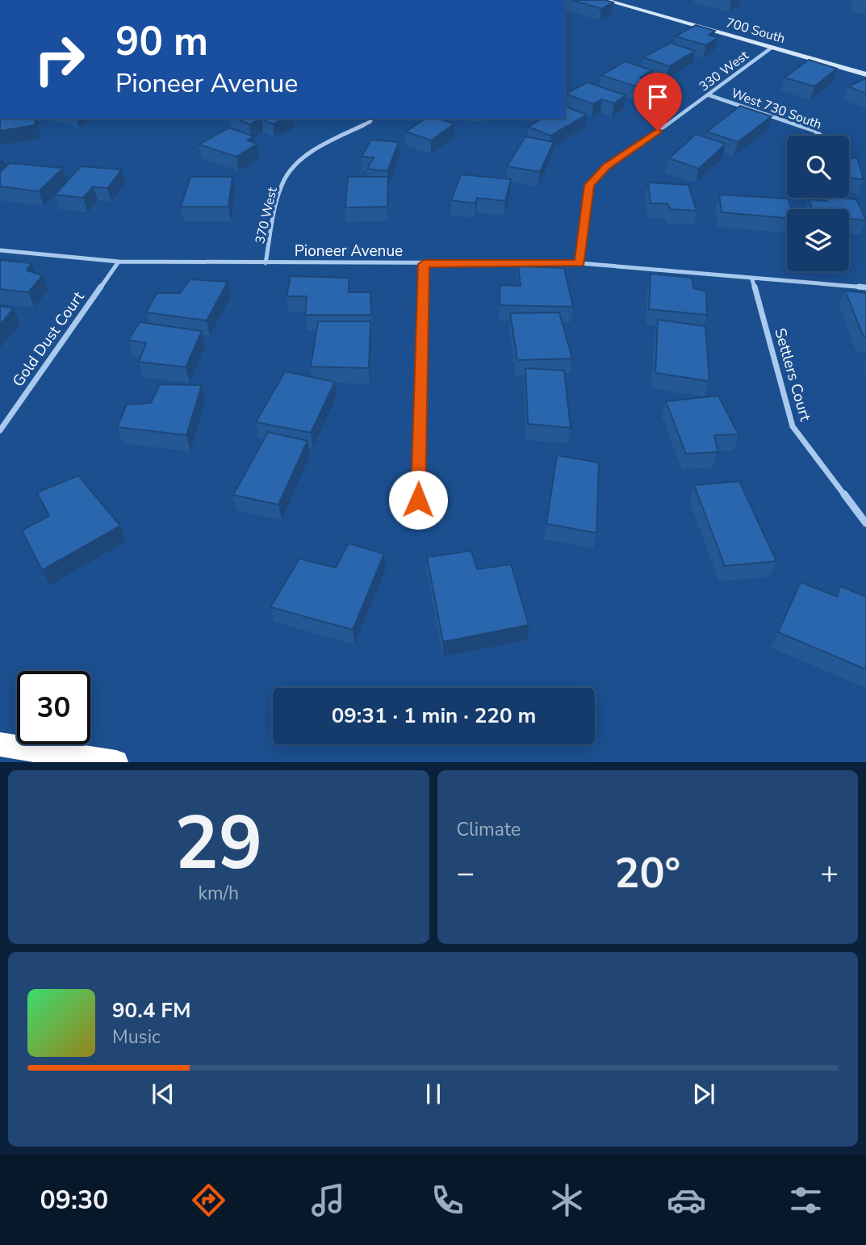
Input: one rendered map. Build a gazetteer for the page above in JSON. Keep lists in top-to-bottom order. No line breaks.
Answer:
{"streets":{"street":["700 South","330 West","West 730 South","370 West","Pioneer Avenue","Gold Dust Court","Settlers Court"]},"crossings":[["700 South","330 West"],["330 West","West 730 South"],["330 West","Pioneer Avenue"],["370 West","Pioneer Avenue"],["Pioneer Avenue","Gold Dust Court"],["Pioneer Avenue","Settlers Court"]],"page":{"turn":["90 m","Pioneer Avenue"],"limit":"30","trip":"09:31 · 1 min · 220 m","tile":[["29","km/h"],"Climate"],"heat":["−","20°","+"],"song":["90.4 FM","Music"],"tabs":"09:30"}}
